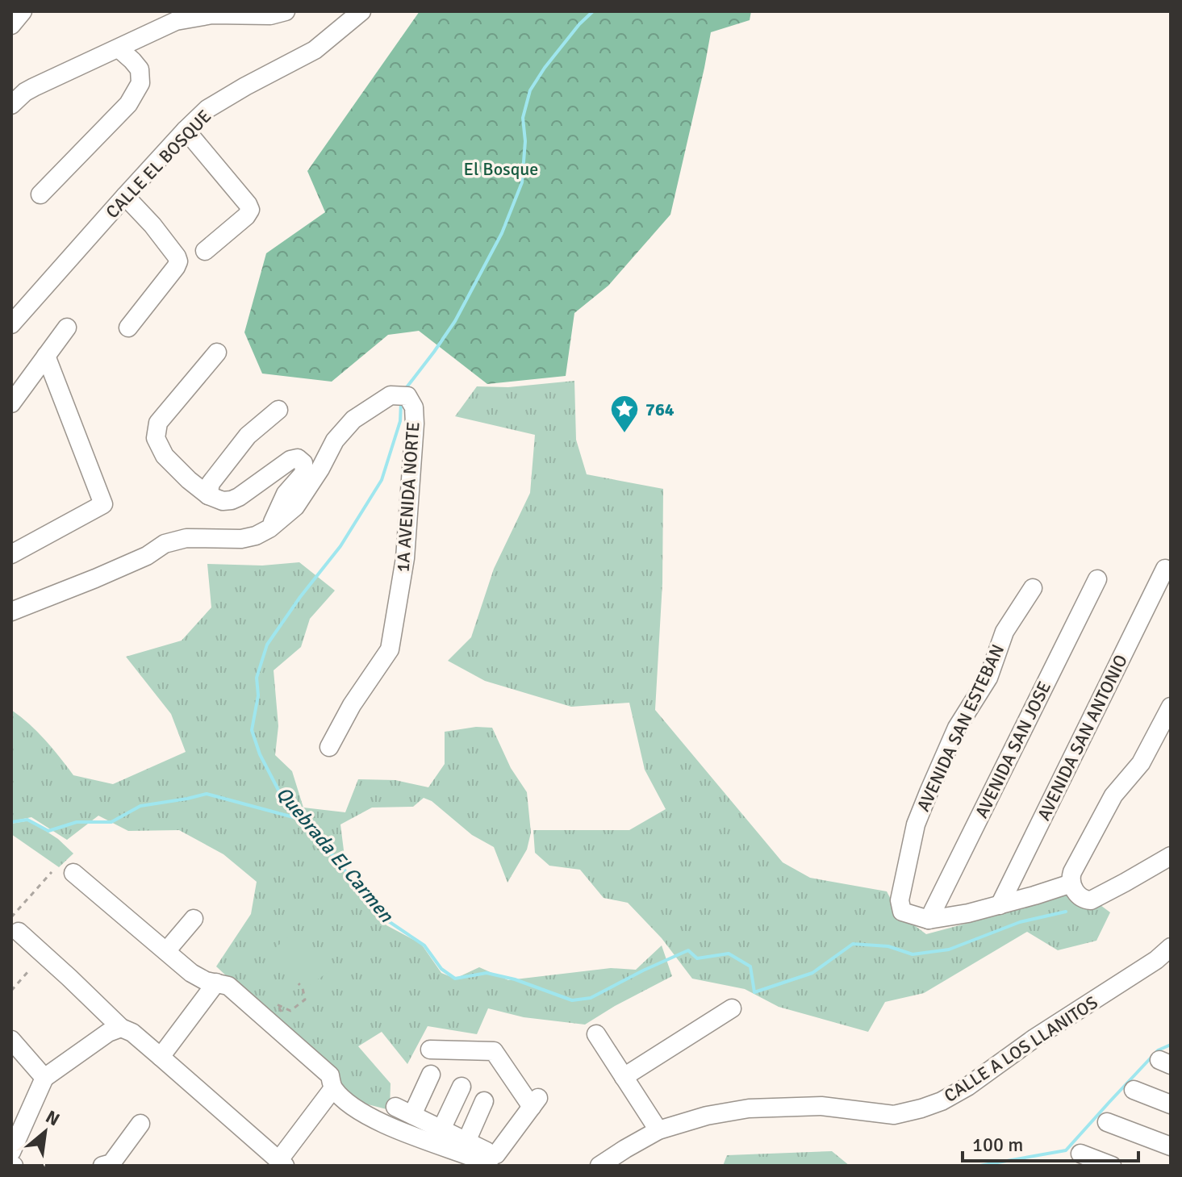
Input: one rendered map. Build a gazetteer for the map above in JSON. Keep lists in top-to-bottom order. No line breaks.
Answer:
{"streets":{"street":["CALLE EL BOSQUE","1A AVENIDA NORTE","AVENIDA SAN ESTEBAN","AVENIDA SAN ANTONIO","AVENIDA SAN JOSE","CALLE A LOS LLANITOS"]},"crossings":[["AVENIDA SAN ESTEBAN","AVENIDA SAN JOSE"]],"water":["Quebrada El Carmen"],"parks":["El Bosque"],"places":{"place":["764"]},"scale_bar":"100 m","north":"top right"}
